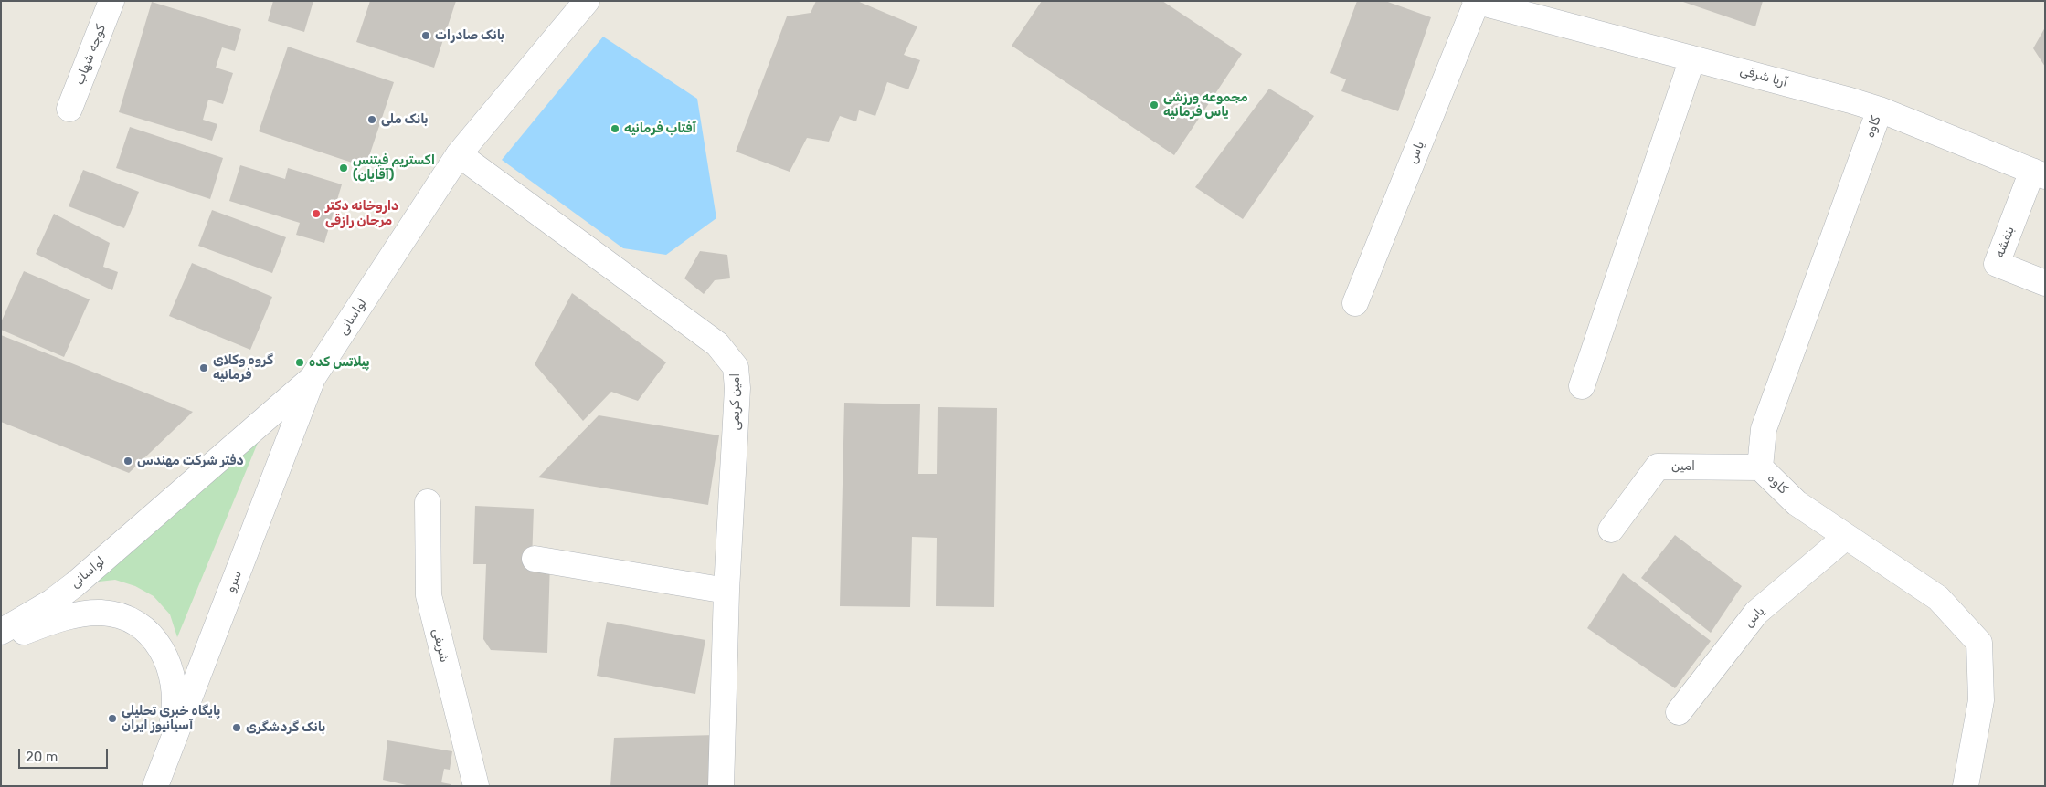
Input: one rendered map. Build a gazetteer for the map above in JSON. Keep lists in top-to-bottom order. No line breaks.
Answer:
{"streets":{"street":["کوچه شهاب","آریا شرقی","کاوه","یاس","بنفشه","لواسانی","امین کریمی","امین","سرو","شریفی"]},"crossings":[["آریا شرقی","کاوه"],["آریا شرقی","یاس"],["آریا شرقی","بنفشه"],["کاوه","یاس"],["کاوه","امین"],["لواسانی","امین کریمی"],["لواسانی","سرو"]],"places":["بانک صادرات","مجموعه ورزشی یاس فرمانیه","بانک ملی","آفتاب فرمانیه","اکستریم فیتنس (آقایان)","داروخانه دکتر مرجان رازقی","پیلاتس کده","گروه وكلاى فرمانيه","دفتر شرکت مهندس","پایگاه خبری تحلیلی آسیانیوز ایران","بانک گردشگری"],"scale_bar":"20 m"}
